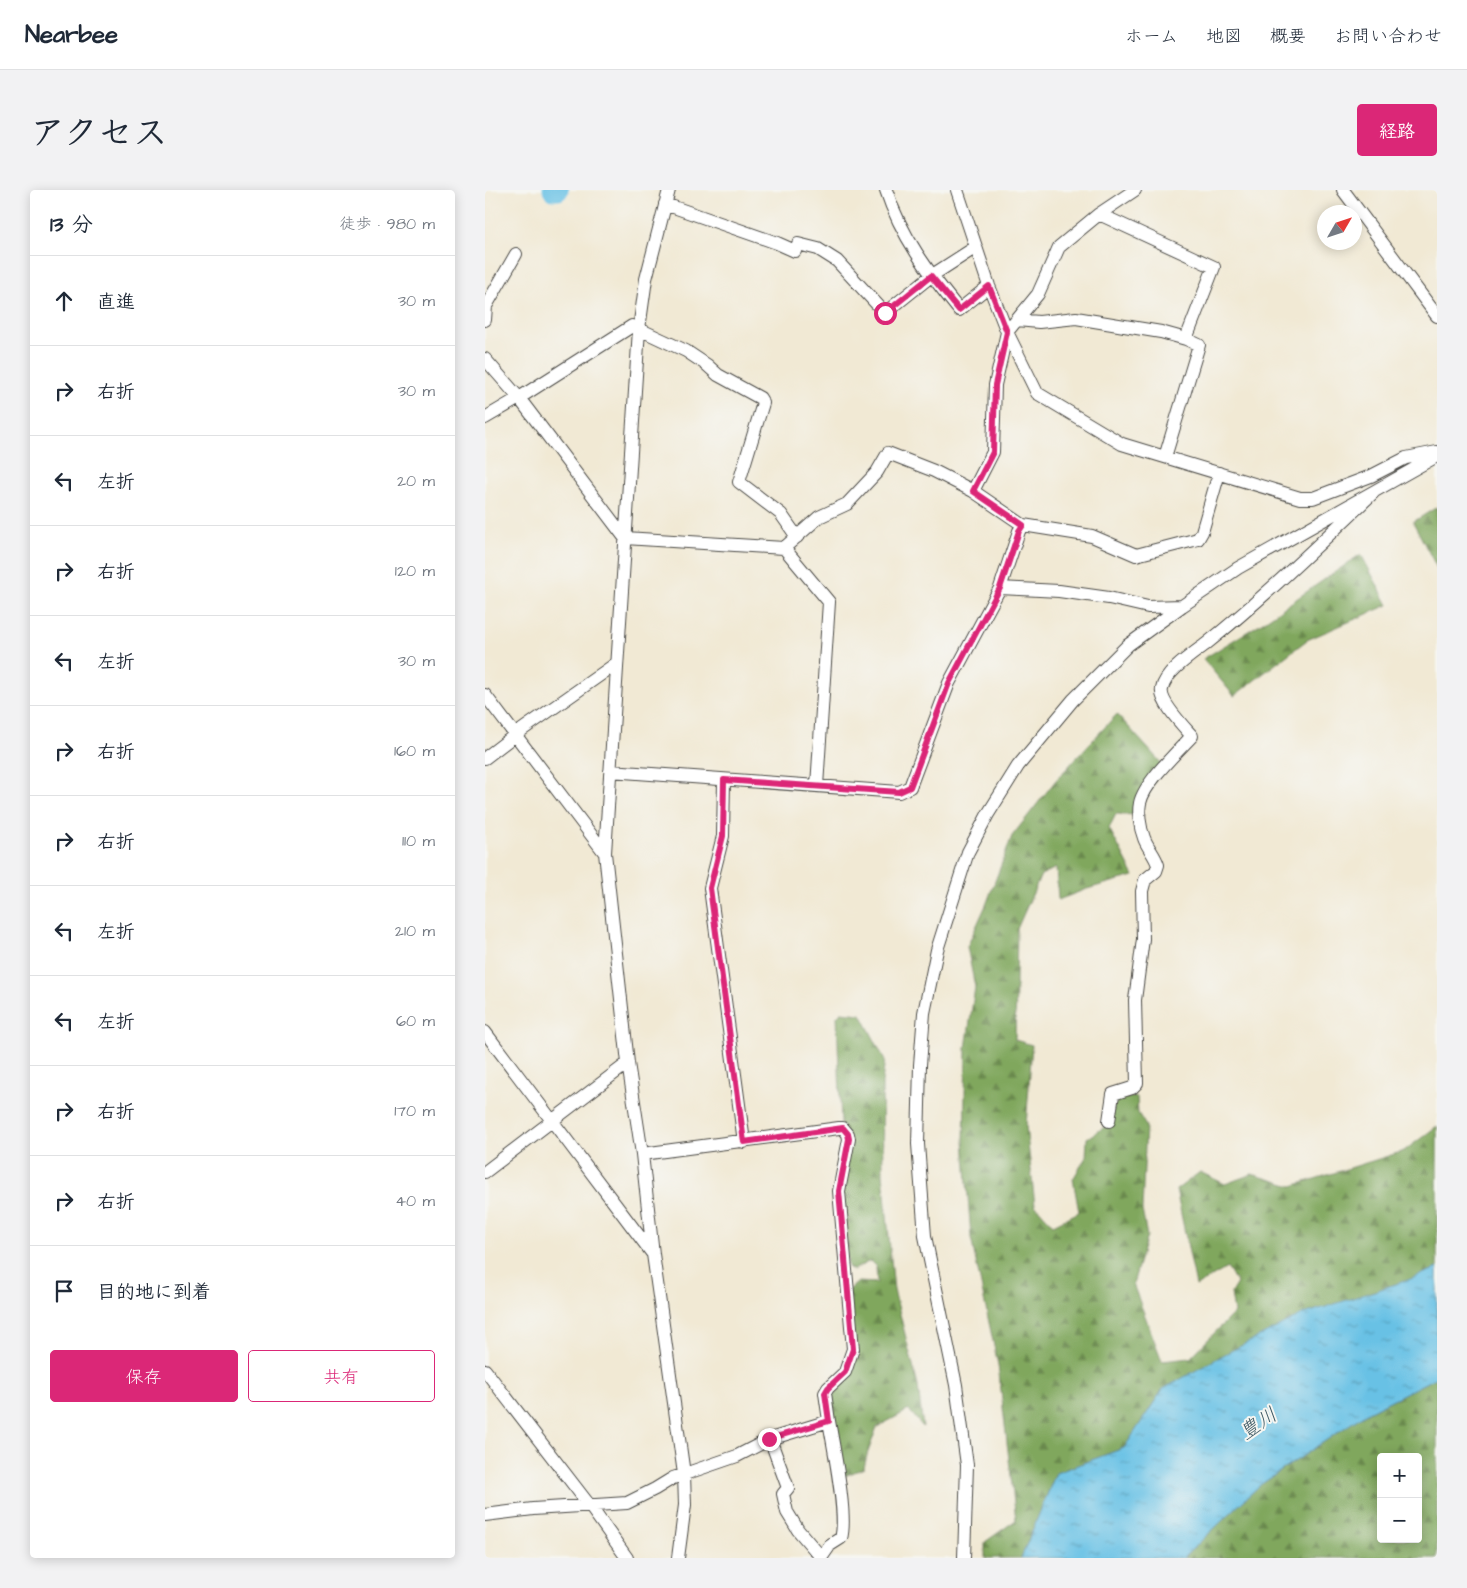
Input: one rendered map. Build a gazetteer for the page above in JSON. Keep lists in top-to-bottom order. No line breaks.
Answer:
{"water":["豊川"],"north":"top right","page":{"header":"Nearbee","nav":["ホーム","地図","概要","お問い合わせ"],"title":"アクセス","buttons":["経路",["保存","共有"]],"heading":["13 分","徒歩 · 980 m"],"list":[["直進","30 m"],["右折","30 m"],["左折","20 m"],["右折","120 m"],["左折","30 m"],["右折","160 m"],["右折","110 m"],["左折","210 m"],["左折","60 m"],["右折","170 m"],["右折","40 m"],"目的地に到着"],"map_buttons":["+","−"]}}
